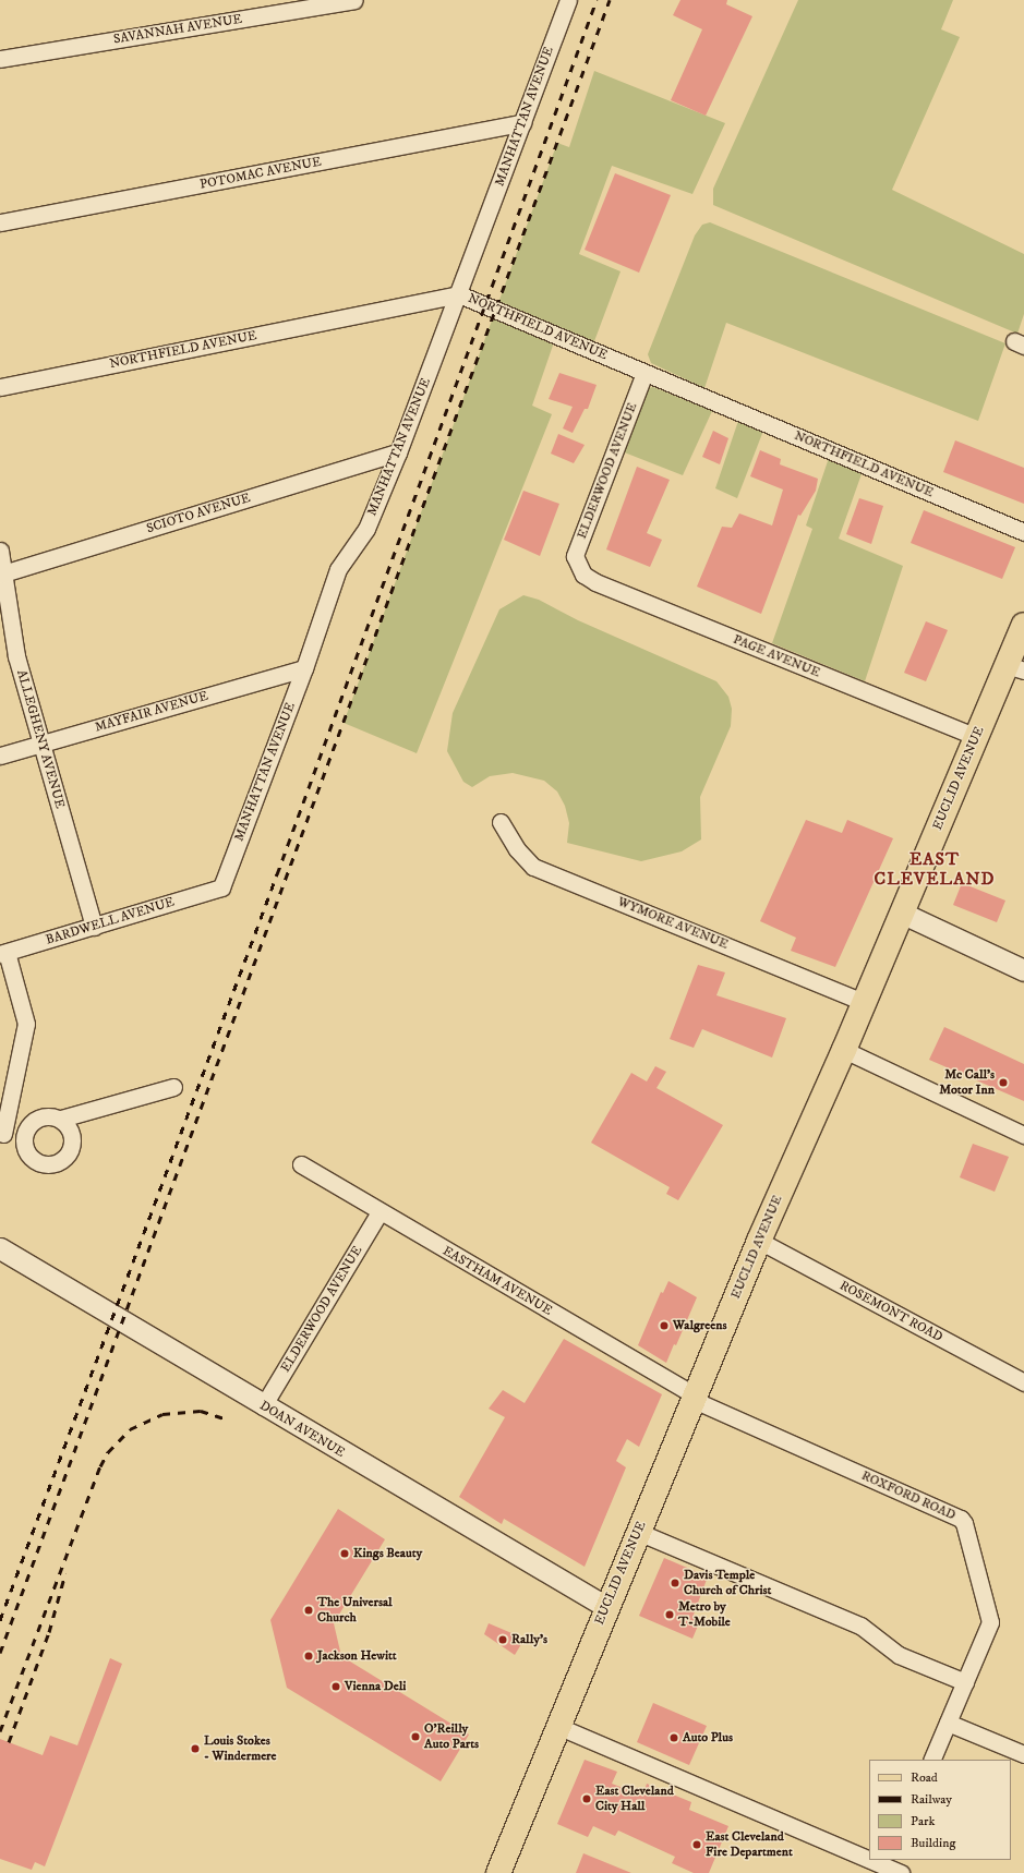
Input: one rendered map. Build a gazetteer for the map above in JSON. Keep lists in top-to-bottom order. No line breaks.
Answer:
{"streets":{"main road":["EUCLID AVENUE"],"street":["SAVANNAH AVENUE","MANHATTAN AVENUE","POTOMAC AVENUE","NORTHFIELD AVENUE","ELDERWOOD AVENUE","SCIOTO AVENUE","PAGE AVENUE","MAYFAIR AVENUE","ALLEGHENY AVENUE","BARDWELL AVENUE","WYMORE AVENUE","EASTHAM AVENUE","ROSEMONT ROAD","DOAN AVENUE","ROXFORD ROAD"]},"crossings":[["MANHATTAN AVENUE","POTOMAC AVENUE"],["MANHATTAN AVENUE","NORTHFIELD AVENUE"],["MANHATTAN AVENUE","SCIOTO AVENUE"],["MANHATTAN AVENUE","MAYFAIR AVENUE"],["MANHATTAN AVENUE","BARDWELL AVENUE"],["NORTHFIELD AVENUE","ELDERWOOD AVENUE"],["ELDERWOOD AVENUE","PAGE AVENUE"],["ELDERWOOD AVENUE","EASTHAM AVENUE"],["ELDERWOOD AVENUE","DOAN AVENUE"],["SCIOTO AVENUE","ALLEGHENY AVENUE"],["PAGE AVENUE","EUCLID AVENUE"],["MAYFAIR AVENUE","ALLEGHENY AVENUE"],["ALLEGHENY AVENUE","BARDWELL AVENUE"],["EUCLID AVENUE","WYMORE AVENUE"],["EUCLID AVENUE","EASTHAM AVENUE"],["EUCLID AVENUE","ROSEMONT ROAD"],["EUCLID AVENUE","DOAN AVENUE"],["EUCLID AVENUE","ROXFORD ROAD"],["EASTHAM AVENUE","ROXFORD ROAD"]],"districts":["EAST CLEVELAND"],"places":["Mc Call's Motor Inn","Walgreens","Kings Beauty","Davis Temple Church of Christ","The Universal Church","Metro by T-Mobile","Rally's","Jackson Hewitt","Vienna Deli","O'Reilly Auto Parts","Auto Plus","Louis Stokes - Windermere","East Cleveland City Hall","East Cleveland Fire Department"],"legend":["Road","Railway","Park","Building"]}
